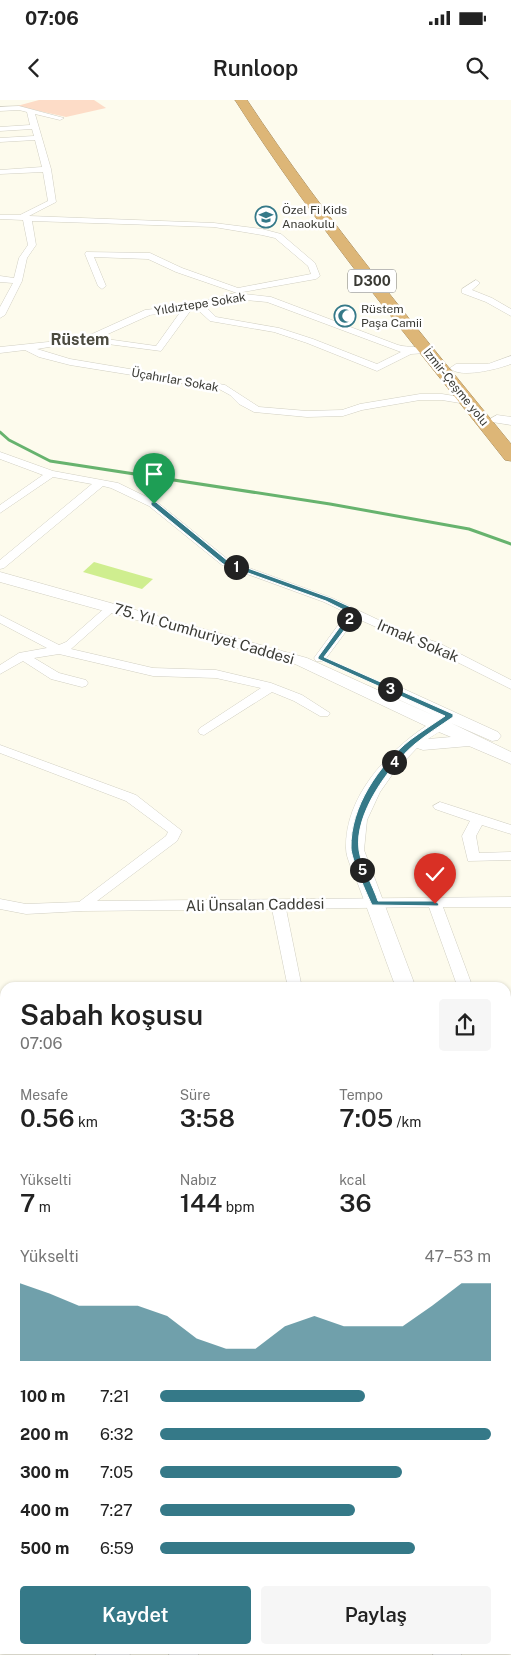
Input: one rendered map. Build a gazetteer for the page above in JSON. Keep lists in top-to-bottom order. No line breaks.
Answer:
{"streets":{"highway":["D300","İzmir-Çeşme yolu"],"street":["Yıldıztepe Sokak","Üçahırlar Sokak","75. Yıl Cumhuriyet Caddesi","Irmak Sokak","Ali Ünsalan Caddesi"]},"crossings":[["Yıldıztepe Sokak","Üçahırlar Sokak"],["Yıldıztepe Sokak","İzmir-Çeşme yolu"],["Üçahırlar Sokak","İzmir-Çeşme yolu"]],"districts":["Rüstem"],"places":{"school or university":["Özel Fi Kids Anaokulu"],"mosque":["Rüstem Paşa Camii"]},"page":{"status":"07:06","header":"Runloop","pins":["1","2","3","4","5"],"heading":["Sabah koşusu","07:06"],"stats":[["Mesafe","0.56 km"],["Süre","3:58"],["Tempo","7:05 /km"],["Yükselti","7 m"],["Nabız","144 bpm"],["kcal","36"]],"chart":["Yükselti","47–53 m"],"list":[{"name":"100 m","note":"7:21"},{"name":"200 m","note":"6:32"},{"name":"300 m","note":"7:05"},{"name":"400 m","note":"7:27"},{"name":"500 m","note":"6:59"}],"buttons":["Kaydet","Paylaş"]}}
